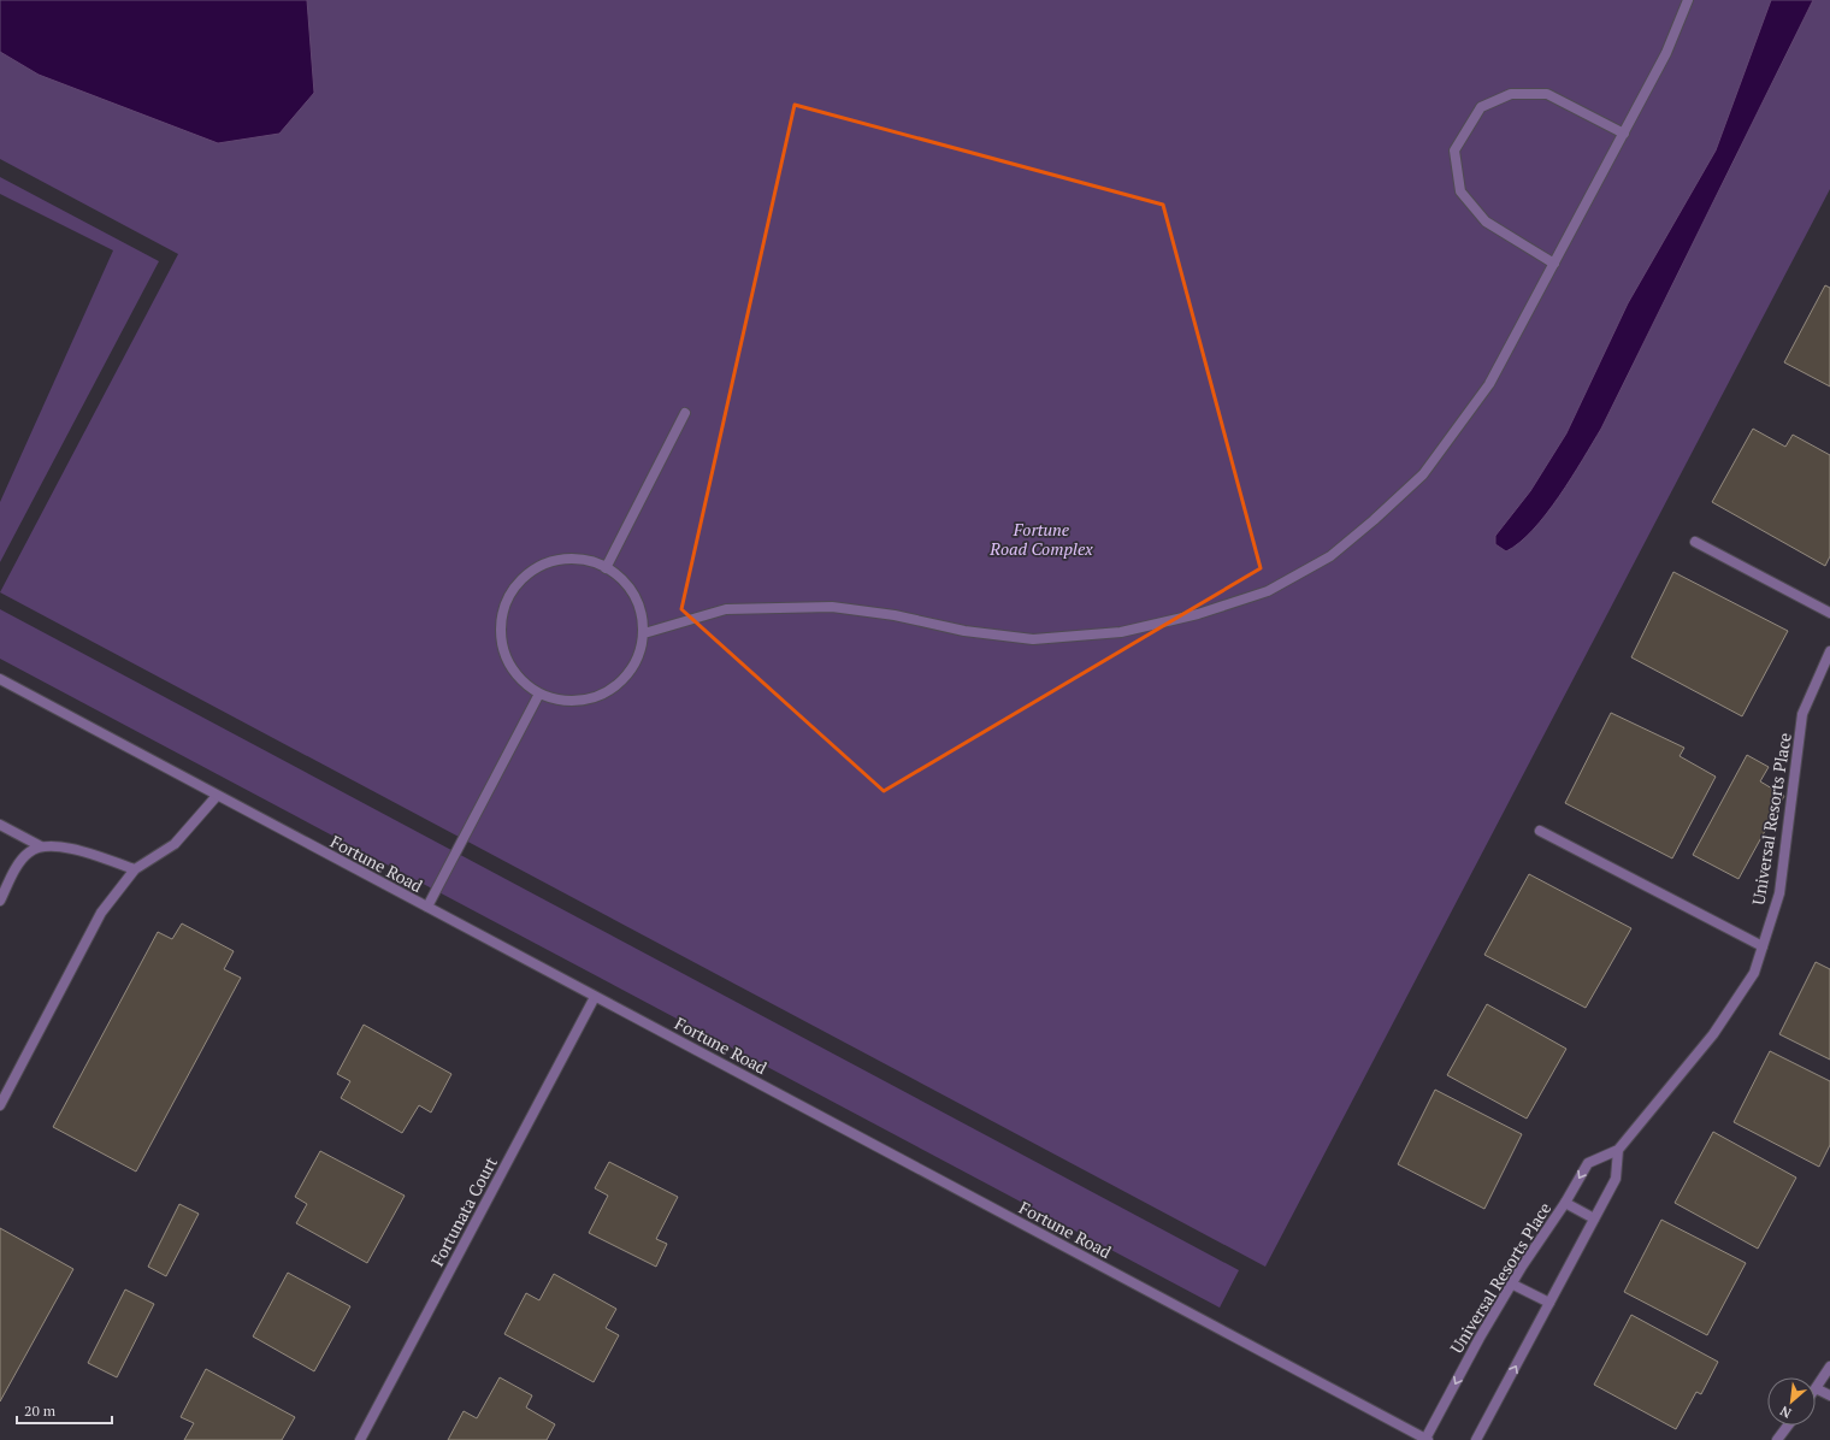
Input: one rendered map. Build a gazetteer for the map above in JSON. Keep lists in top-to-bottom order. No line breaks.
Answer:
{"streets":{"street":["Universal Resorts Place","Fortune Road","Fortunata Court"]},"crossings":[["Universal Resorts Place","Fortune Road"],["Fortune Road","Fortunata Court"]],"parks":["Fortune Road Complex"],"scale_bar":"20 m","north":"bottom left"}
